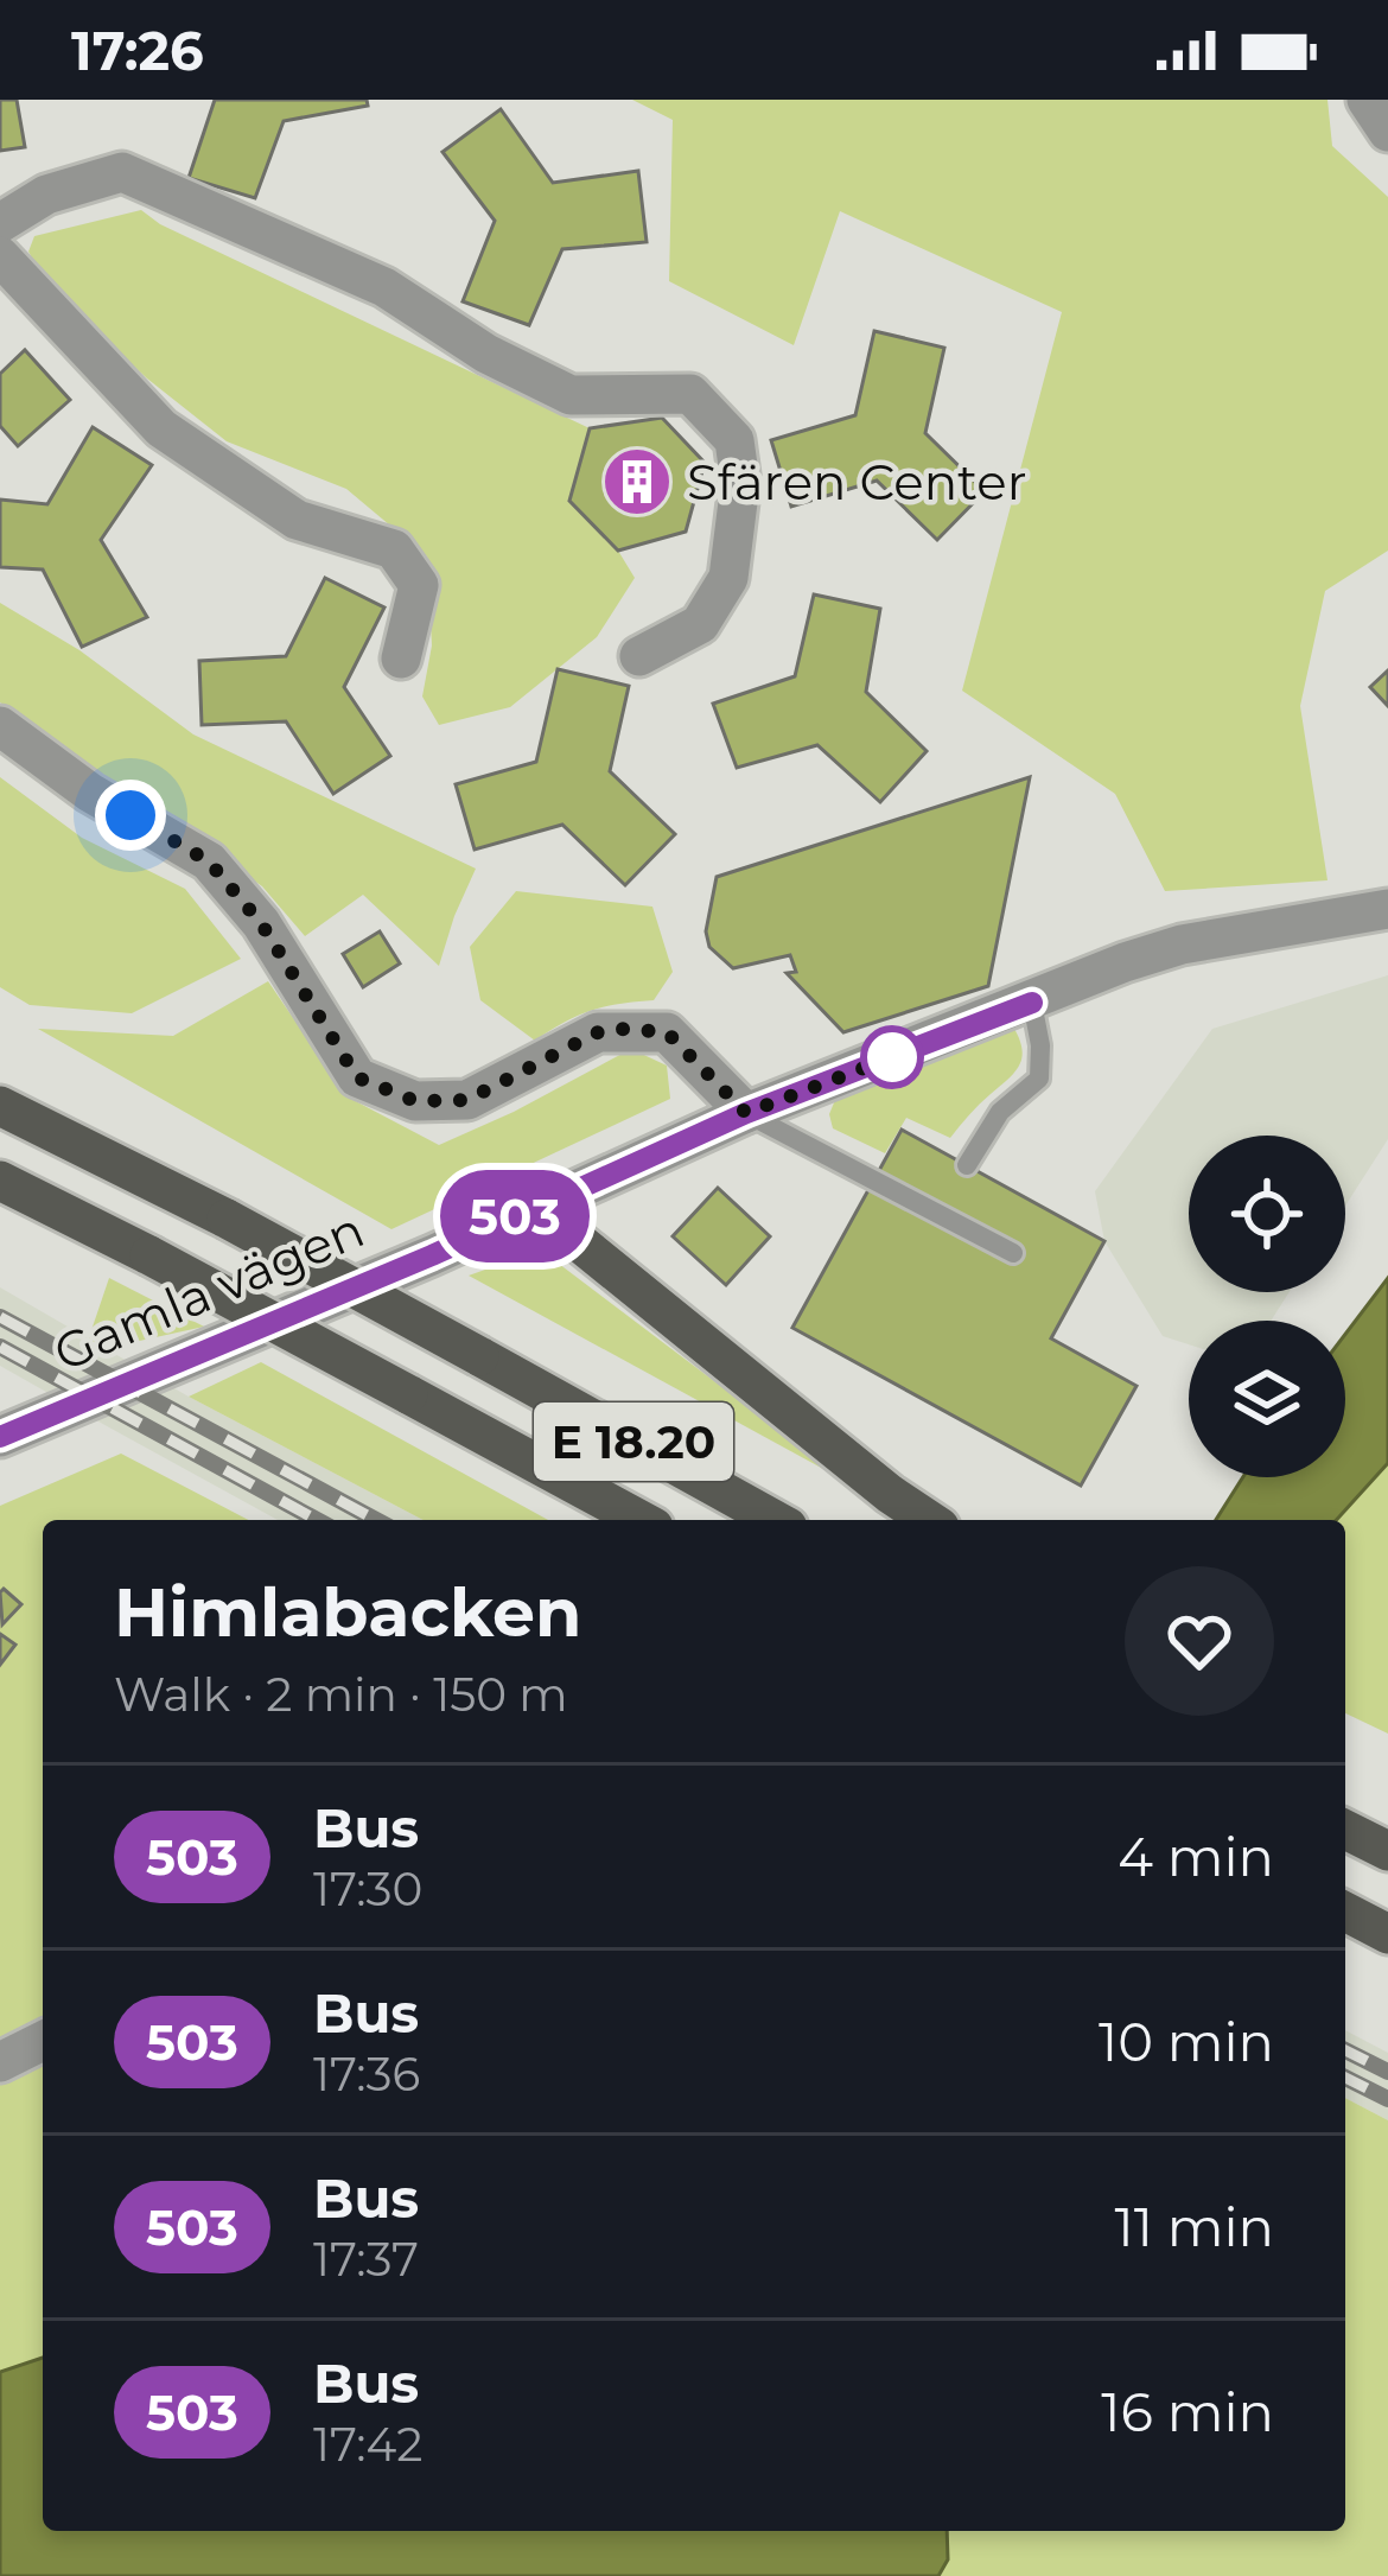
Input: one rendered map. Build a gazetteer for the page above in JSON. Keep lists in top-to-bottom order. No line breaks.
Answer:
{"streets":{"main road":["E 18.20"],"street":["Gamla vägen"]},"places":{"building":["Sfären Center"]},"lines":["bus line 503"],"page":{"status":"17:26","on_map":"503","heading":["Himlabacken","Walk · 2 min · 150 m"],"list":[{"mark":"503","name":"Bus","note":"17:30","value":"4 min"},{"mark":"503","name":"Bus","note":"17:36","value":"10 min"},{"mark":"503","name":"Bus","note":"17:37","value":"11 min"},{"mark":"503","name":"Bus","note":"17:42","value":"16 min"}]}}
